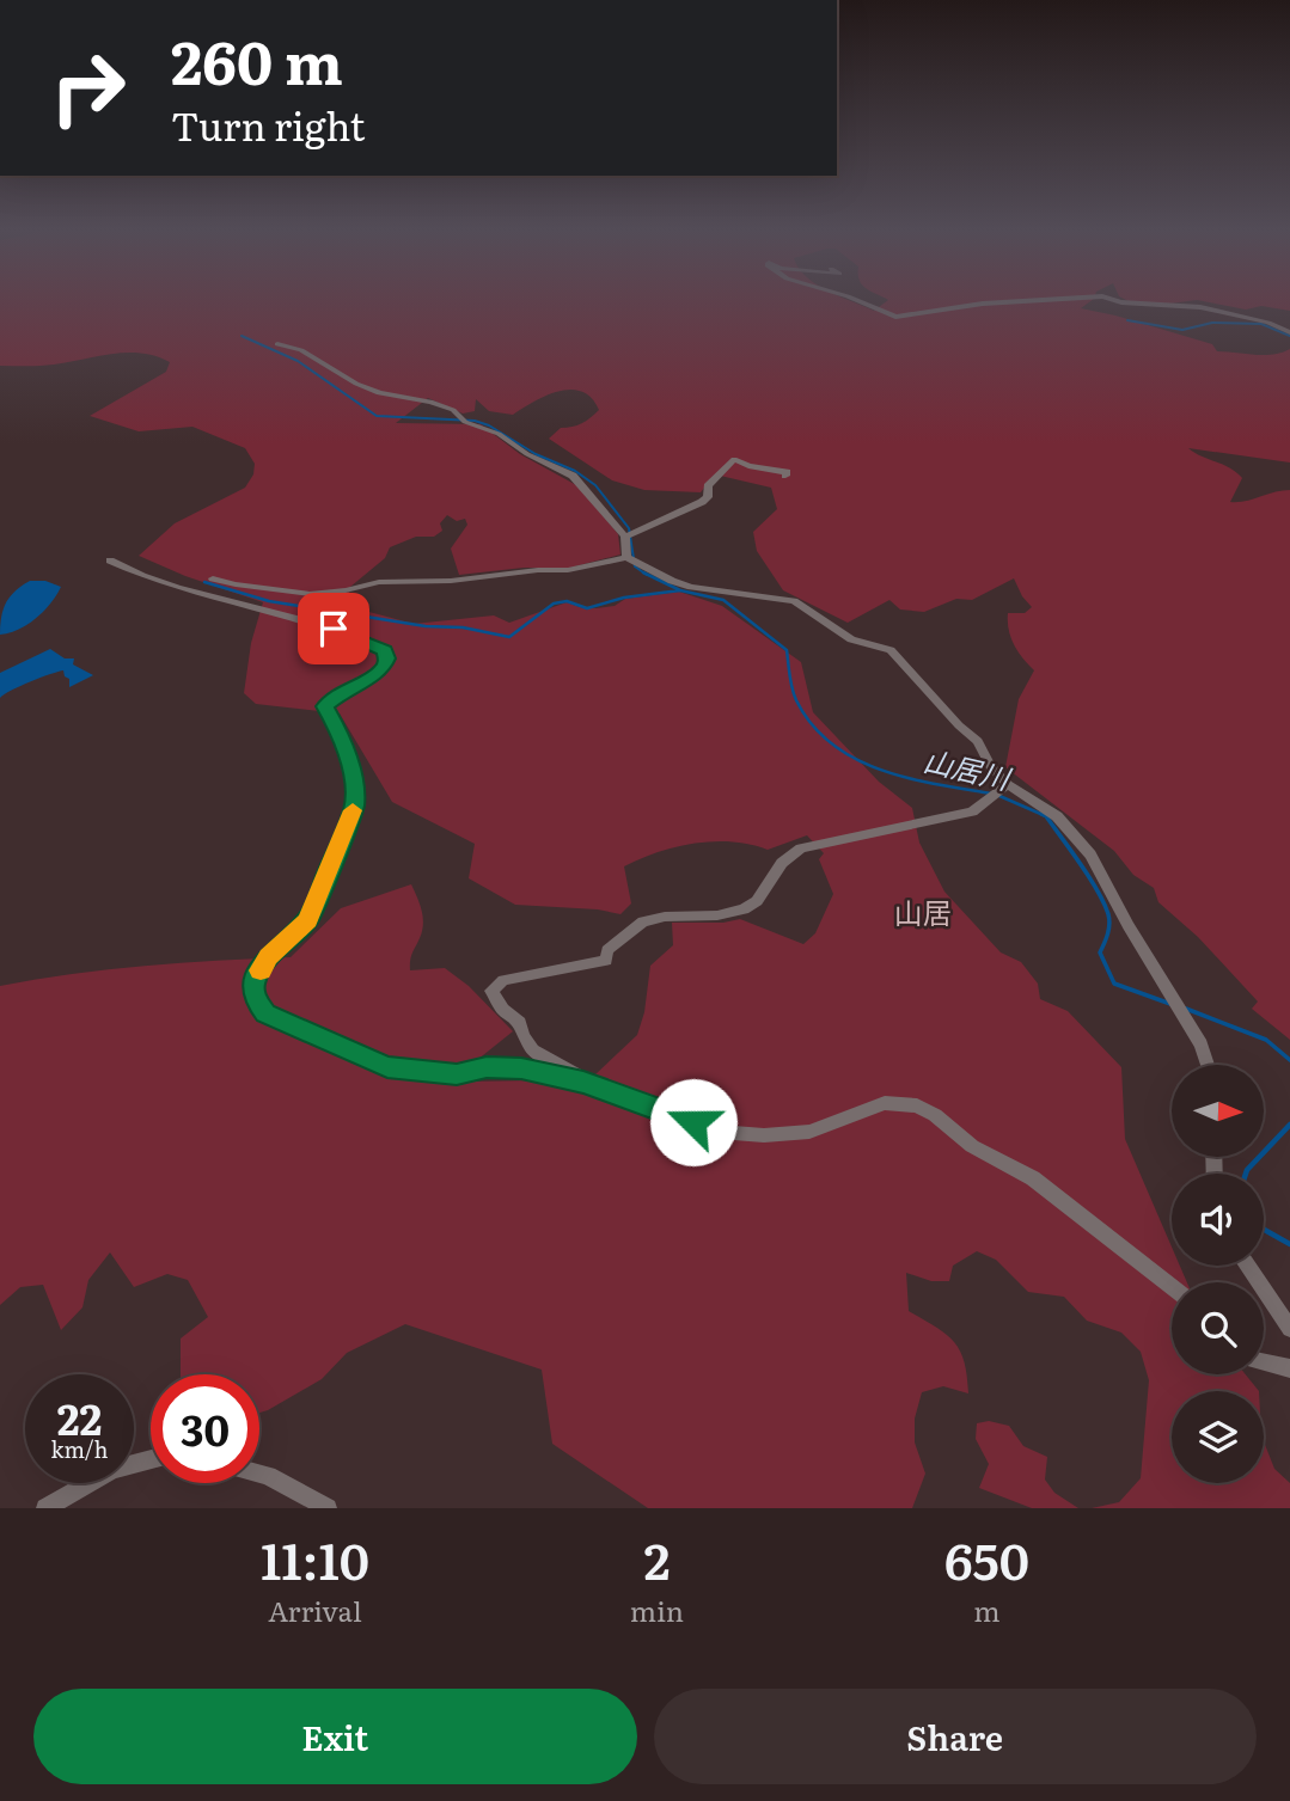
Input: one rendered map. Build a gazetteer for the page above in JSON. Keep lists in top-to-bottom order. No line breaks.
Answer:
{"districts":["山居"],"water":["山居川"],"north":"right","page":{"turn":["260 m","Turn right"],"speed":"22 km/h","limit":"30","eta":["11:10","Arrival","2","min","650","m"],"buttons":["Exit","Share"]}}
